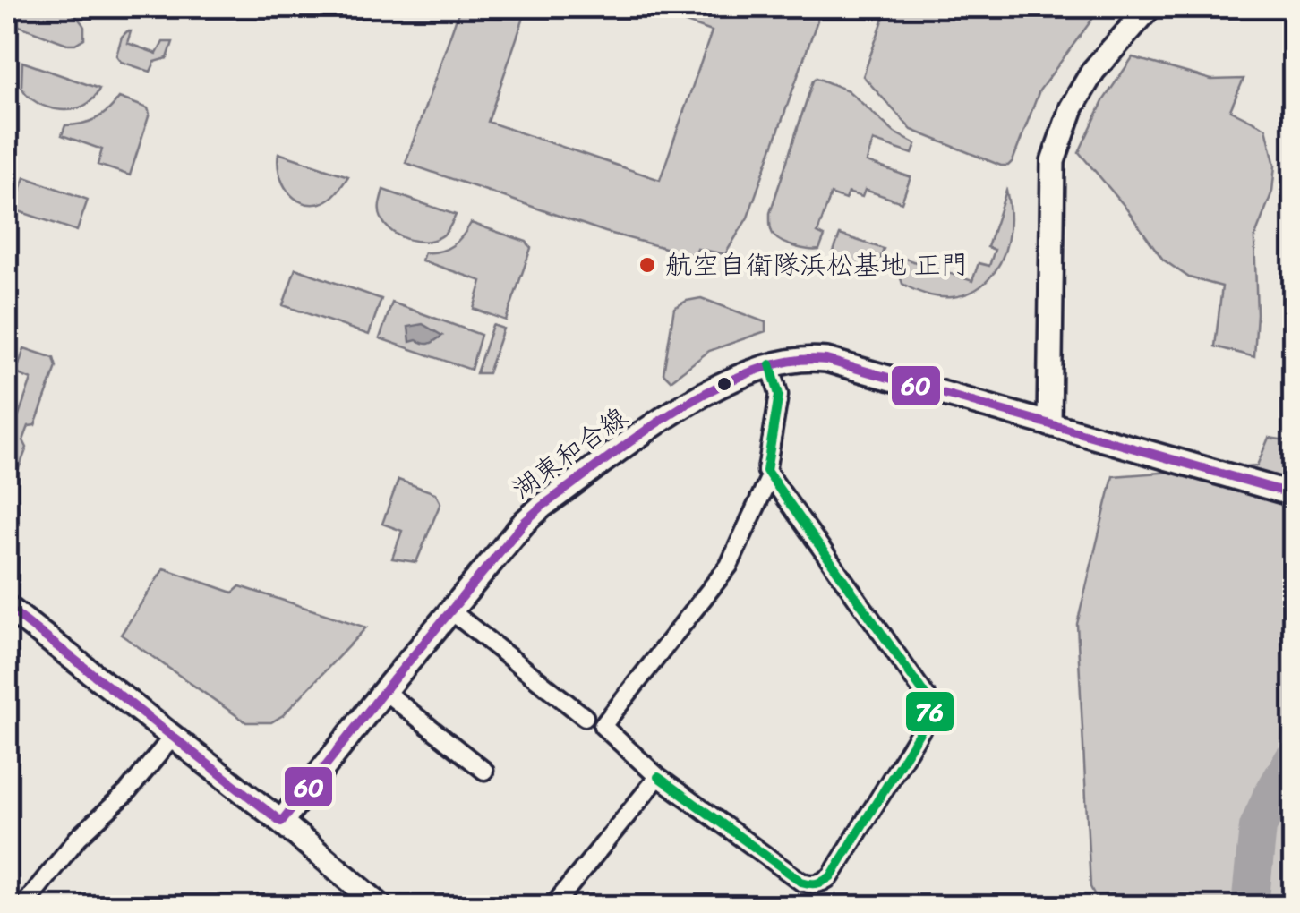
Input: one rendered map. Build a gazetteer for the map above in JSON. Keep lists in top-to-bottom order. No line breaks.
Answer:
{"streets":{"main road":["湖東和合線"]},"places":["航空自衛隊浜松基地 正門"],"lines":["transit line 60","transit line 76"]}
